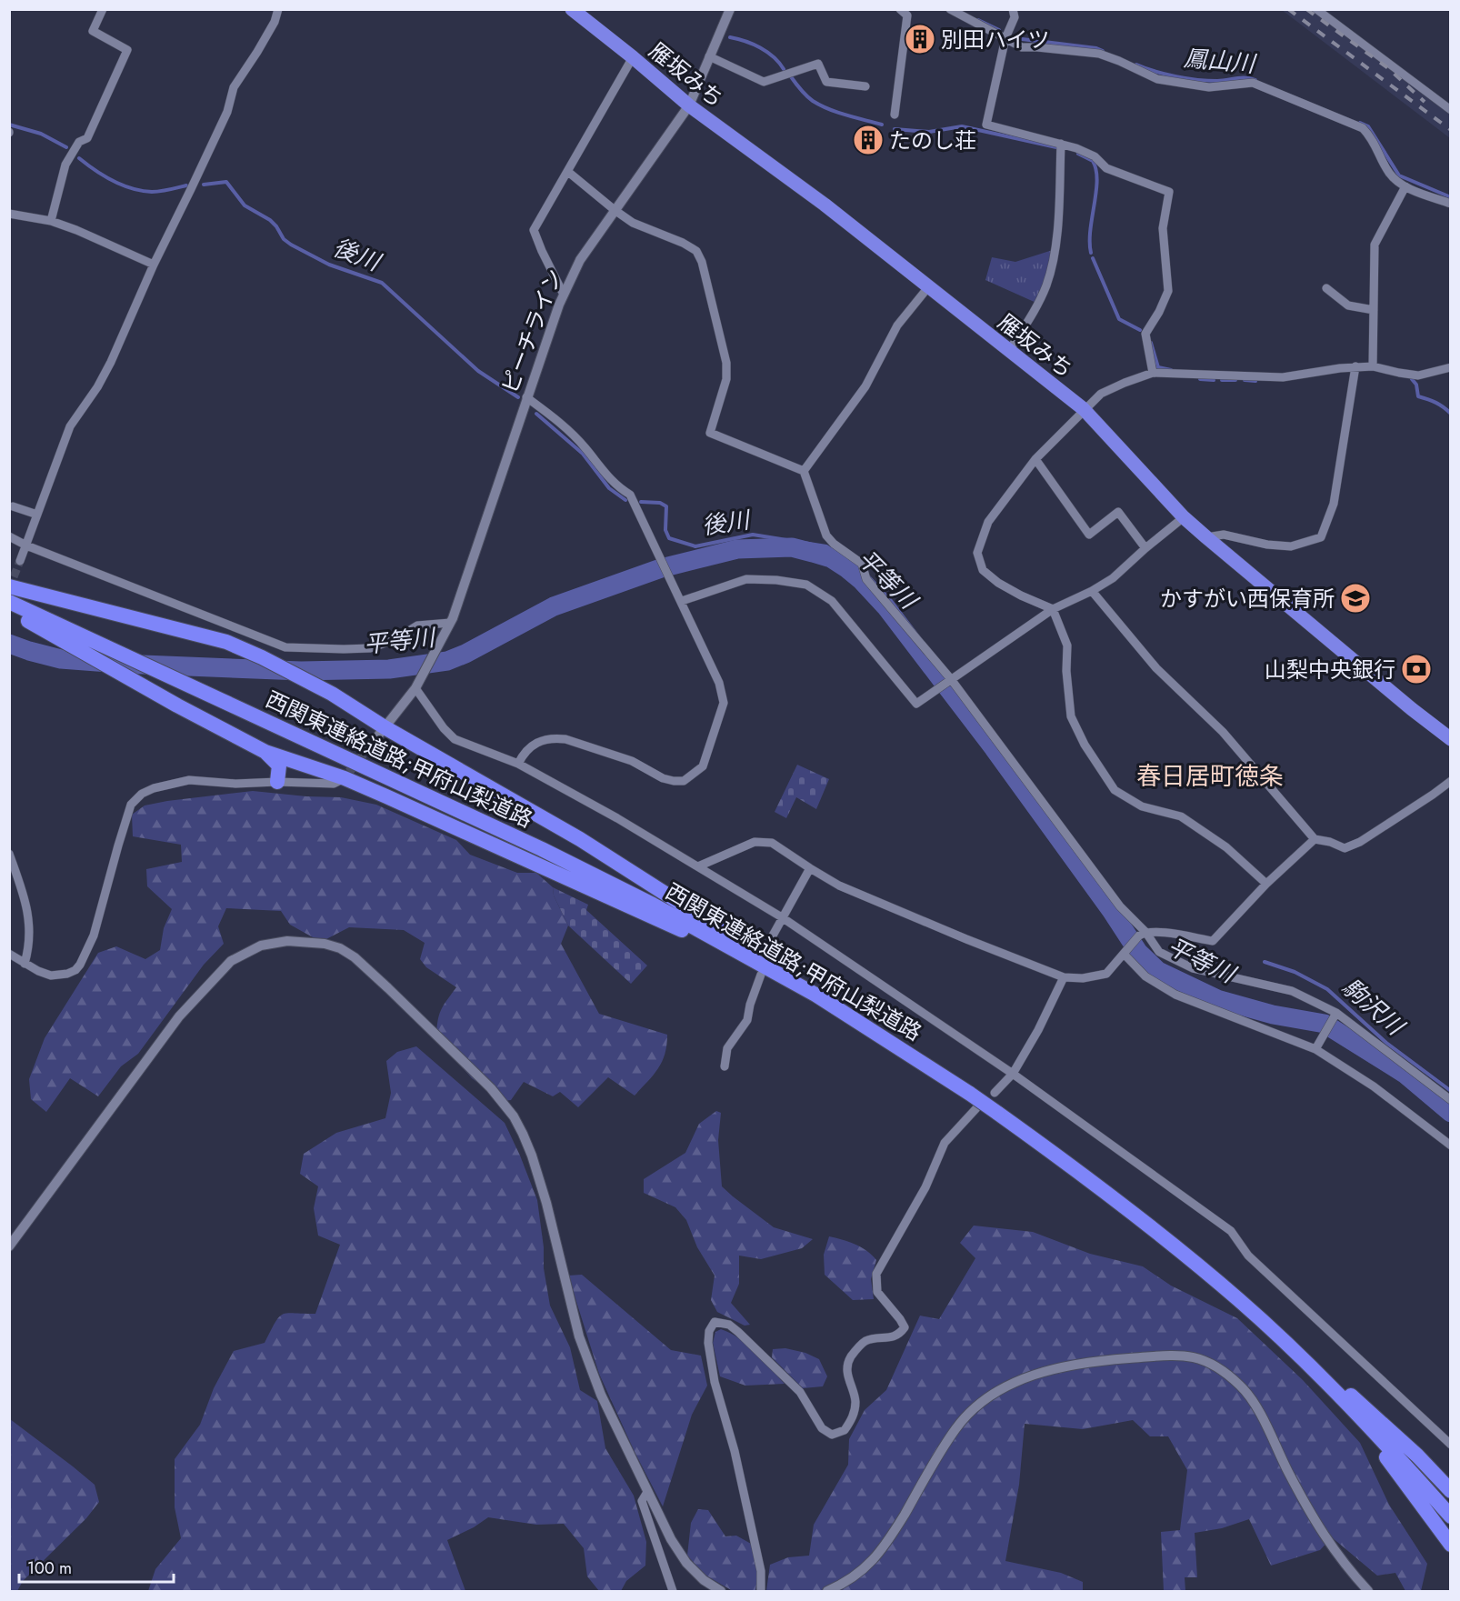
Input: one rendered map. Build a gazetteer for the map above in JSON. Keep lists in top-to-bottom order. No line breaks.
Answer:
{"streets":{"highway":["雁坂みち","西関東連絡道路;甲府山梨道路"],"street":["ピーチライン"]},"crossings":[["雁坂みち","ピーチライン"]],"districts":["春日居町徳条"],"water":["鳳山川","後川","平等川","駒沢川"],"places":{"building":["別田ハイツ","たのし荘"],"school or university":["かすがい西保育所"],"bank":["山梨中央銀行"]},"scale_bar":"100 m"}
